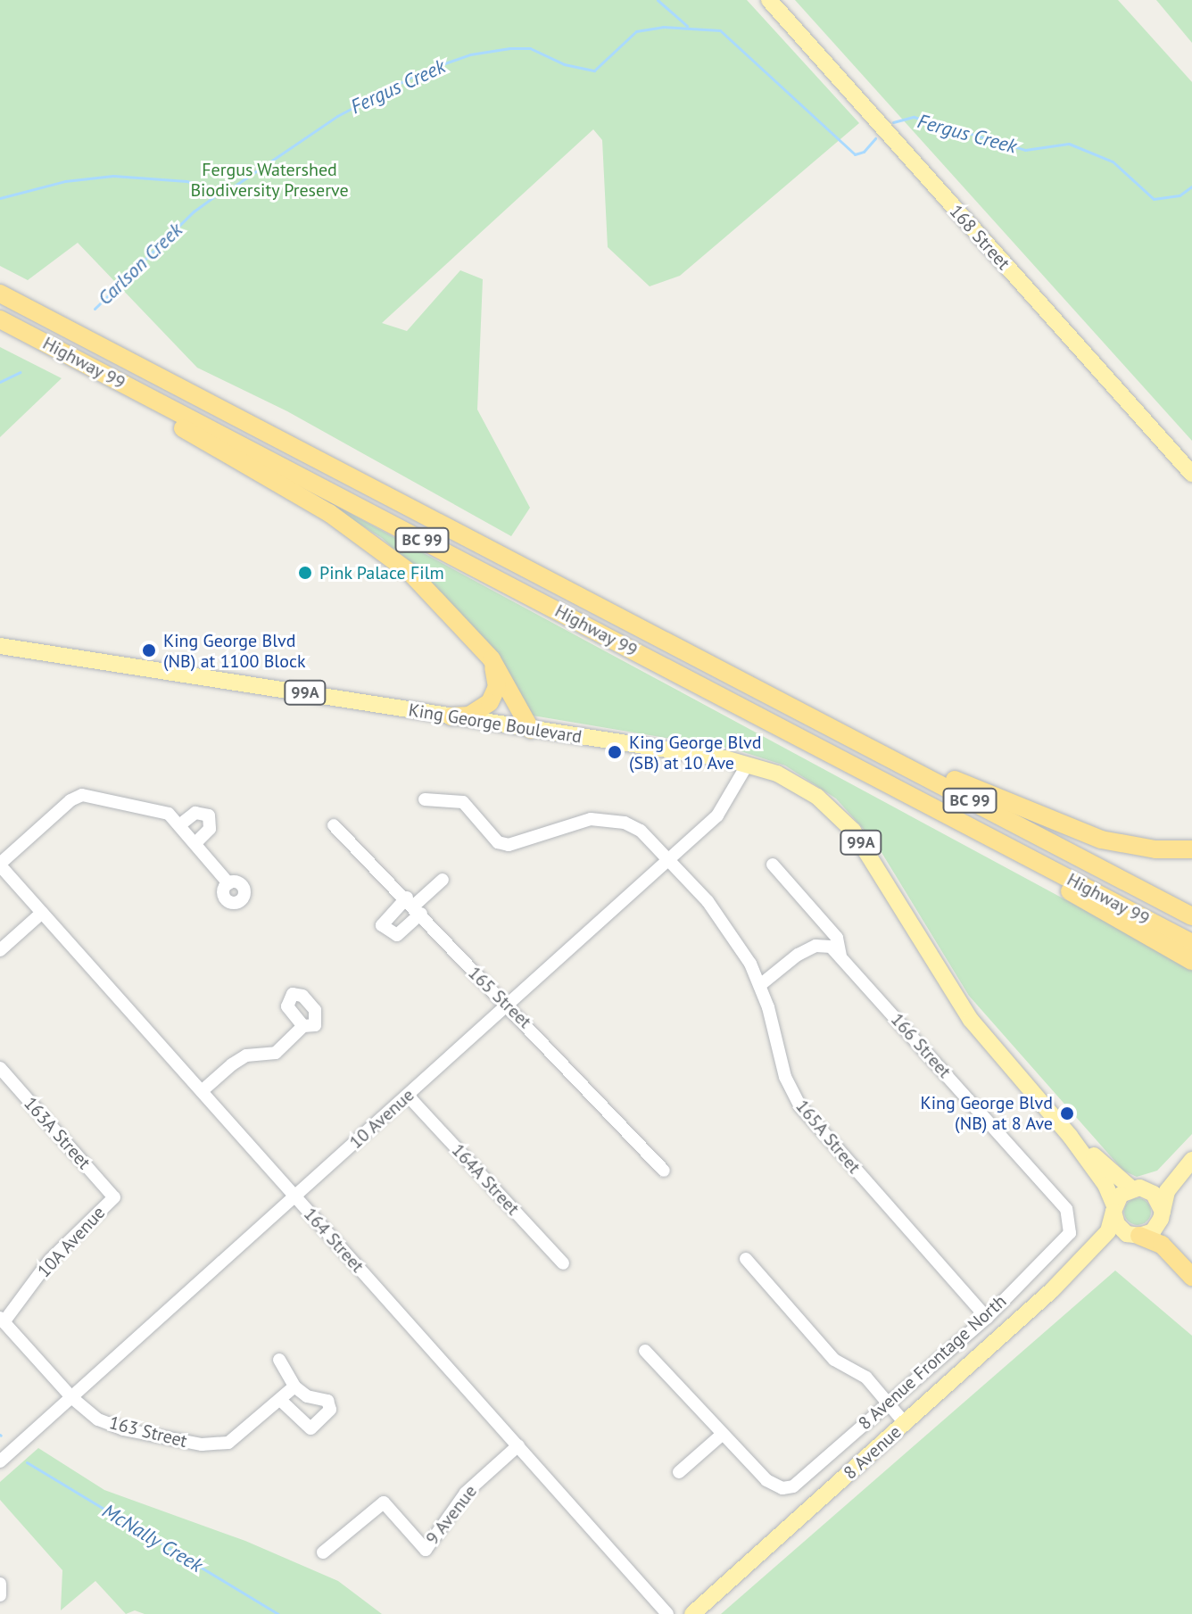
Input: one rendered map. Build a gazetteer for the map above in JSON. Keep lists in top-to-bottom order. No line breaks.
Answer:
{"streets":{"highway":["Highway 99","BC 99"],"main road":["168 Street","99A","King George Boulevard","8 Avenue"],"street":["165 Street","166 Street","10 Avenue","163A Street","165A Street","164A Street","164 Street","10A Avenue","8 Avenue Frontage North","163 Street","9 Avenue"]},"crossings":[["King George Boulevard","10 Avenue"],["King George Boulevard","8 Avenue"],["165 Street","10 Avenue"],["166 Street","8 Avenue Frontage North"],["10 Avenue","165A Street"],["10 Avenue","164A Street"],["10 Avenue","164 Street"],["10 Avenue","163 Street"],["163A Street","10A Avenue"],["165A Street","8 Avenue Frontage North"],["164 Street","9 Avenue"],["10A Avenue","163 Street"]],"water":["Fergus Creek","Carlson Creek","McNally Creek"],"parks":["Fergus Watershed Biodiversity Preserve"],"places":["Pink Palace Film","King George Blvd (NB) at 1100 Block","King George Blvd (SB) at 10 Ave","King George Blvd (NB) at 8 Ave"]}
